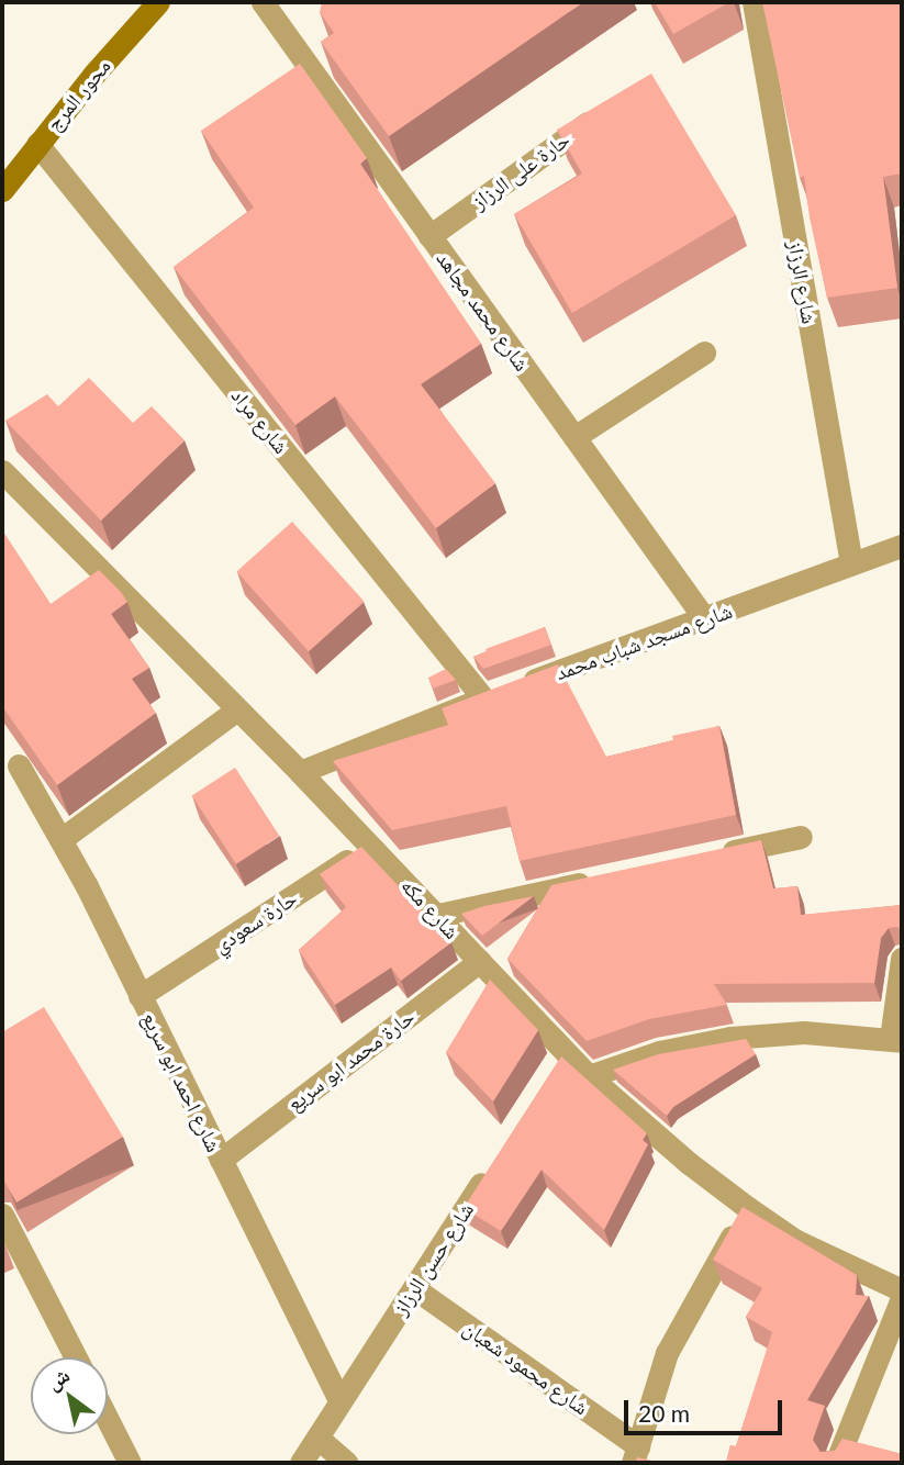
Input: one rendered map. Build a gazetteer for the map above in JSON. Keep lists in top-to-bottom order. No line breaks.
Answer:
{"streets":{"main road":["محور المرج"],"street":["حارة على الرزاز","شارع الرزاز","شارع محمد مجاهد","شارع مراد","شارع مسجد شباب محمد","شارع مكه","حارة سعودي","حارة محمد ابو سريع","شارع احمد ابو سريع","شارع حسن الرزاز","شارع محمود شعبان"]},"crossings":[["محور المرج","شارع مراد"],["حارة على الرزاز","شارع محمد مجاهد"],["شارع الرزاز","شارع مسجد شباب محمد"],["شارع محمد مجاهد","شارع مسجد شباب محمد"],["شارع مراد","شارع مسجد شباب محمد"],["شارع مسجد شباب محمد","شارع مكه"],["شارع مكه","حارة سعودي"],["شارع مكه","حارة محمد ابو سريع"],["حارة سعودي","شارع احمد ابو سريع"],["حارة محمد ابو سريع","شارع احمد ابو سريع"],["شارع احمد ابو سريع","شارع حسن الرزاز"],["شارع حسن الرزاز","شارع محمود شعبان"]],"scale_bar":"20 m","north":"top left"}
